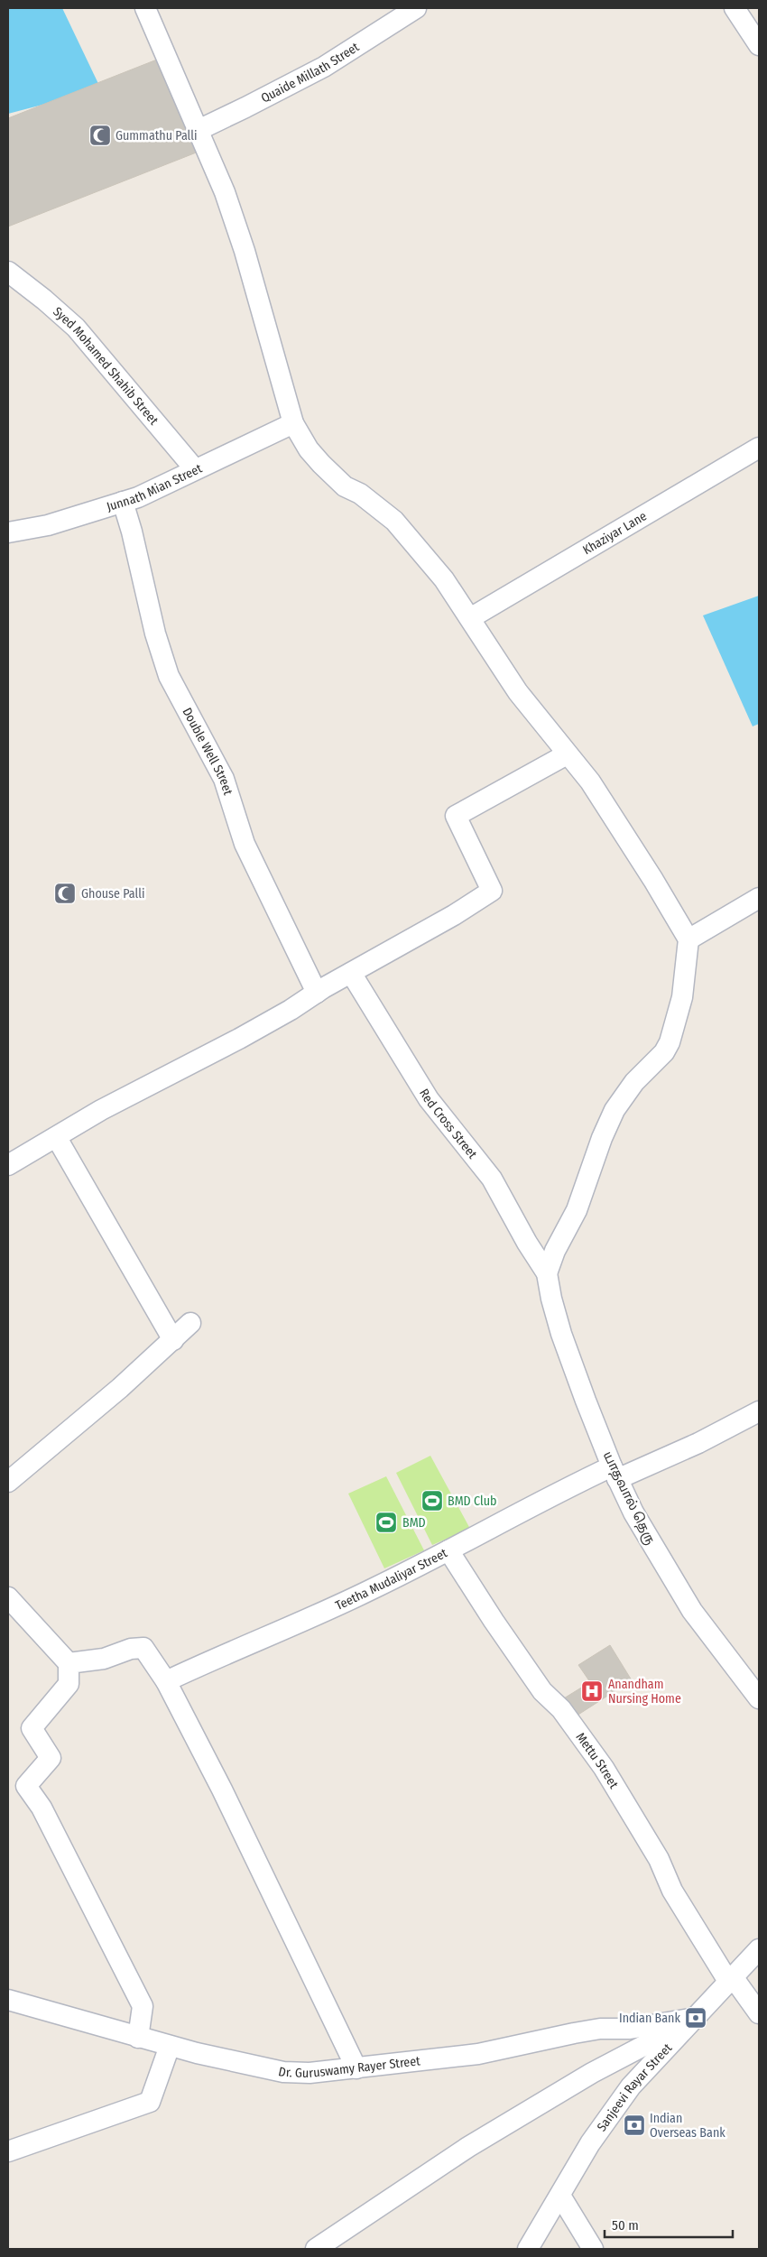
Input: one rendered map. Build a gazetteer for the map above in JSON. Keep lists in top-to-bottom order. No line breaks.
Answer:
{"streets":{"street":["Quaide Millath Street","Syed Mohamed Shahib Street","Junnath Mian Street","Khaziyar Lane","Double Well Street","Red Cross Street","யாதவால் தெரு","Teetha Mudaliyar Street","Mettu Street","Dr. Guruswamy Rayer Street","Sanjeevi Rayar Street"]},"crossings":[["Syed Mohamed Shahib Street","Junnath Mian Street"],["Junnath Mian Street","Double Well Street"],["Red Cross Street","யாதவால் தெரு"],["யாதவால் தெரு","Teetha Mudaliyar Street"],["Teetha Mudaliyar Street","Mettu Street"],["Mettu Street","Sanjeevi Rayar Street"],["Dr. Guruswamy Rayer Street","Sanjeevi Rayar Street"]],"places":{"mosque":["Gummathu Palli","Ghouse Palli"],"sports":["BMD Club","BMD"],"hospital":["Anandham Nursing Home"],"bank":["Indian Bank","Indian Overseas Bank"]},"scale_bar":"50 m"}
